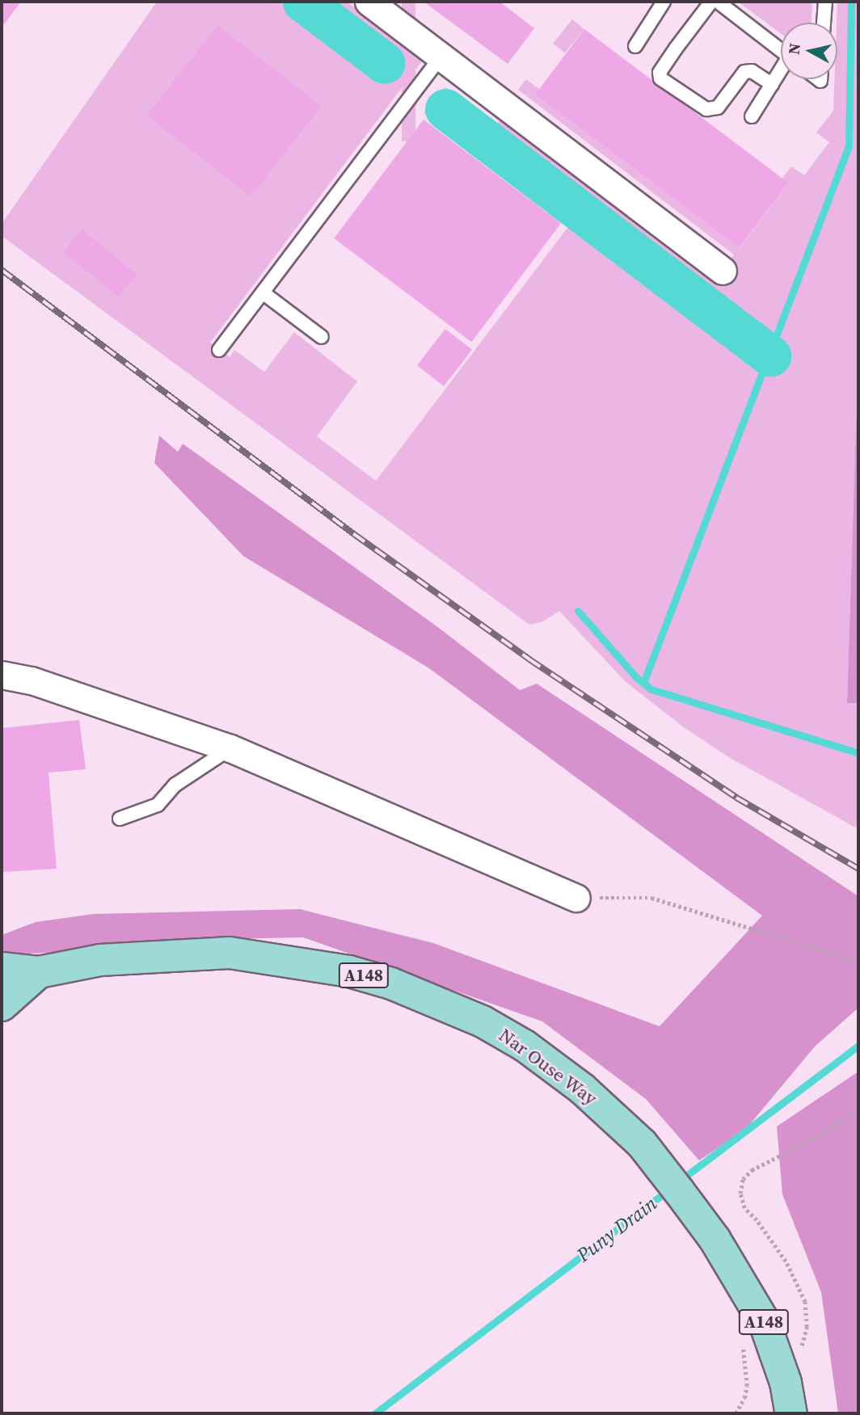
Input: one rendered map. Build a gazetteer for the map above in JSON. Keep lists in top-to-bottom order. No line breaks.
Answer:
{"streets":{"main road":["A148","Nar Ouse Way"]},"water":["Puny Drain"],"north":"left"}
